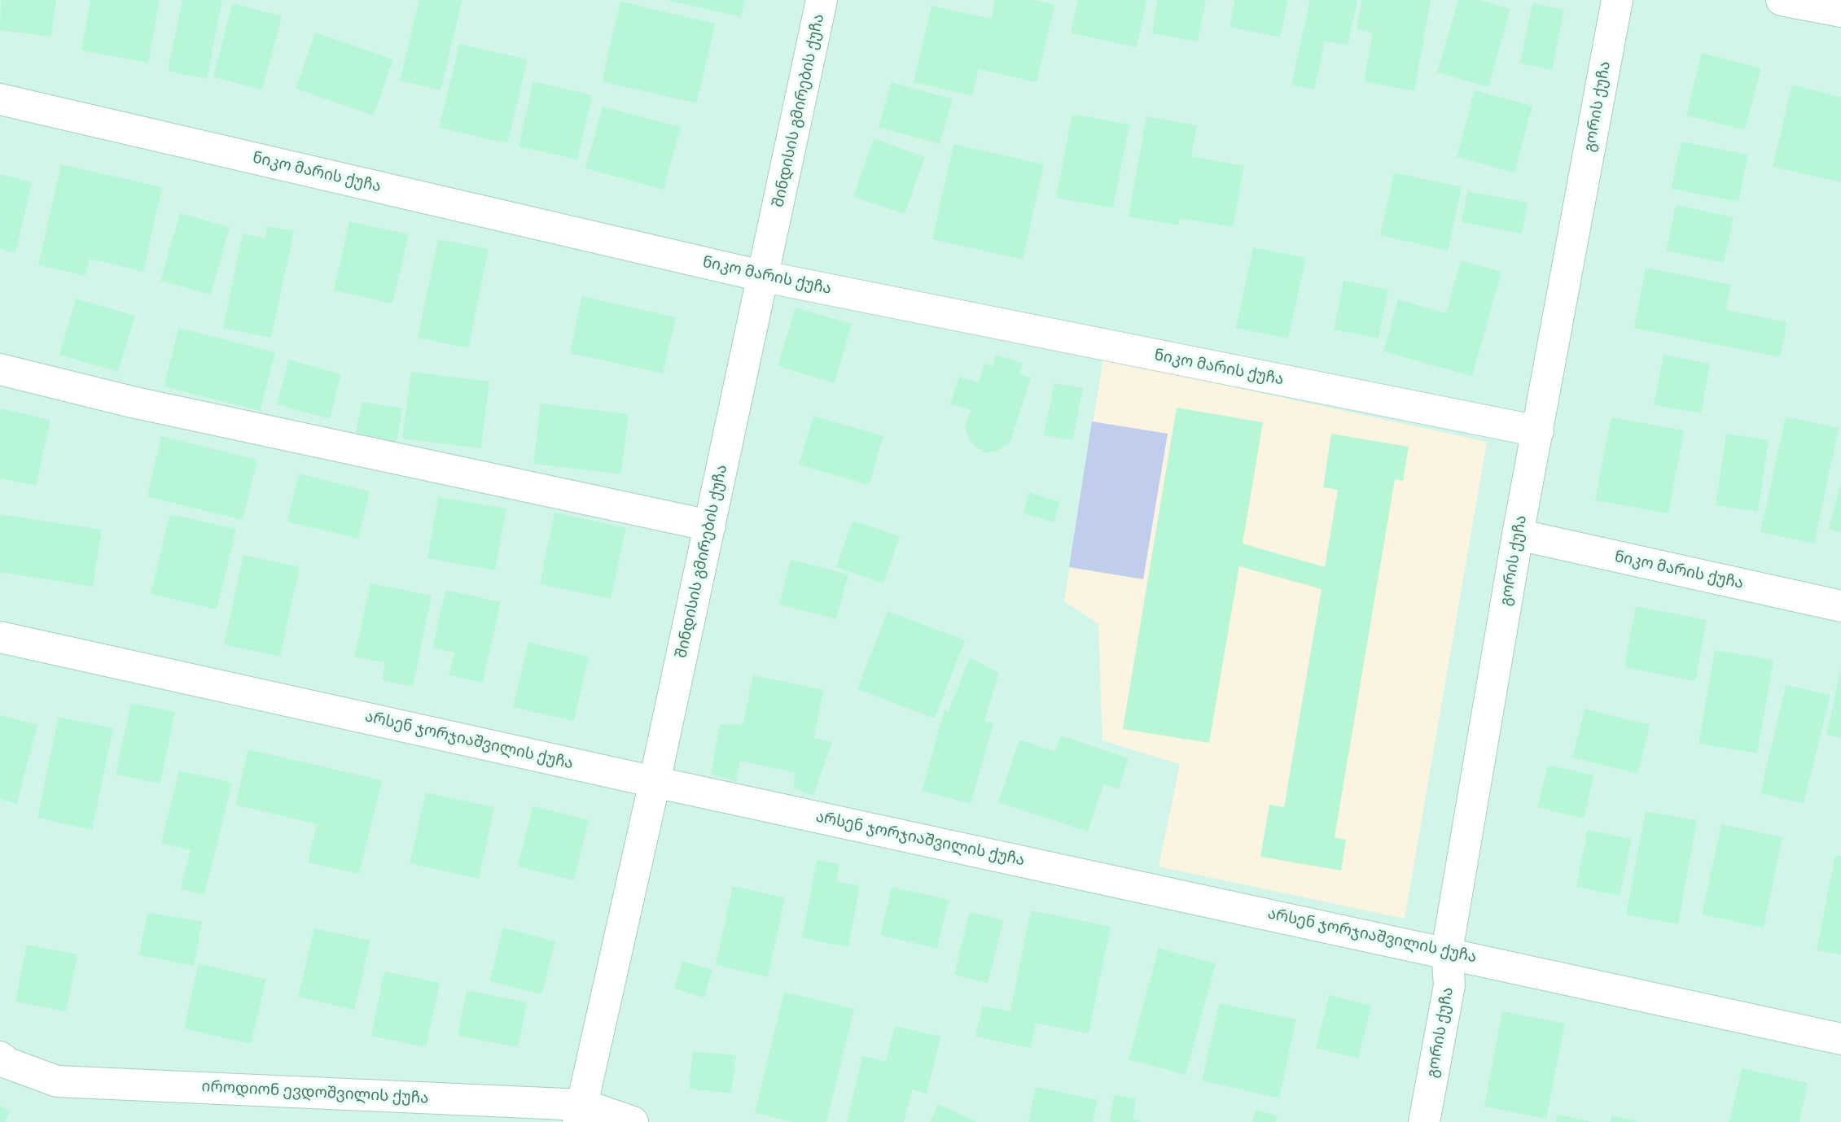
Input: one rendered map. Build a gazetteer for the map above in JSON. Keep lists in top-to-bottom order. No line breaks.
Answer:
{"streets":{"street":["გორის ქუჩა","შინდისის გმირების ქუჩა","ნიკო მარის ქუჩა","არსენ ჯორჯიაშვილის ქუჩა","იროდიონ ევდოშვილის ქუჩა"]},"crossings":[["გორის ქუჩა","ნიკო მარის ქუჩა"],["გორის ქუჩა","არსენ ჯორჯიაშვილის ქუჩა"],["შინდისის გმირების ქუჩა","ნიკო მარის ქუჩა"],["შინდისის გმირების ქუჩა","არსენ ჯორჯიაშვილის ქუჩა"],["შინდისის გმირების ქუჩა","იროდიონ ევდოშვილის ქუჩა"]]}
